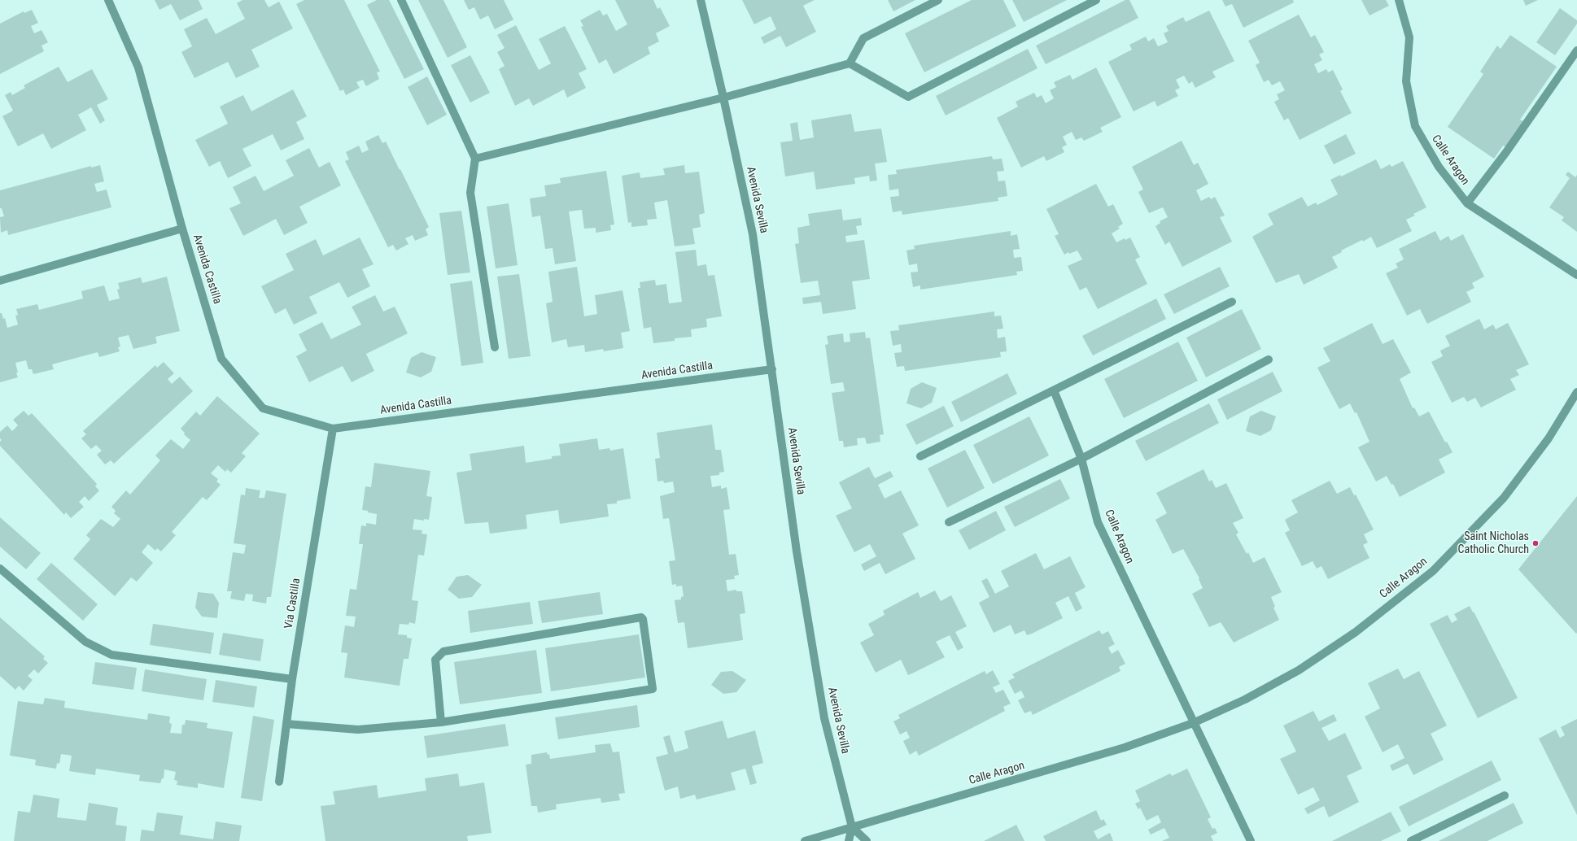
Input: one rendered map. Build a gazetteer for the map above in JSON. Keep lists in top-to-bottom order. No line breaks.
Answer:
{"streets":{"street":["Calle Aragon","Avenida Sevilla","Avenida Castilla","Via Castilla"]},"crossings":[["Calle Aragon","Avenida Sevilla"],["Avenida Sevilla","Avenida Castilla"],["Avenida Castilla","Via Castilla"]],"places":["Saint Nicholas Catholic Church"]}
